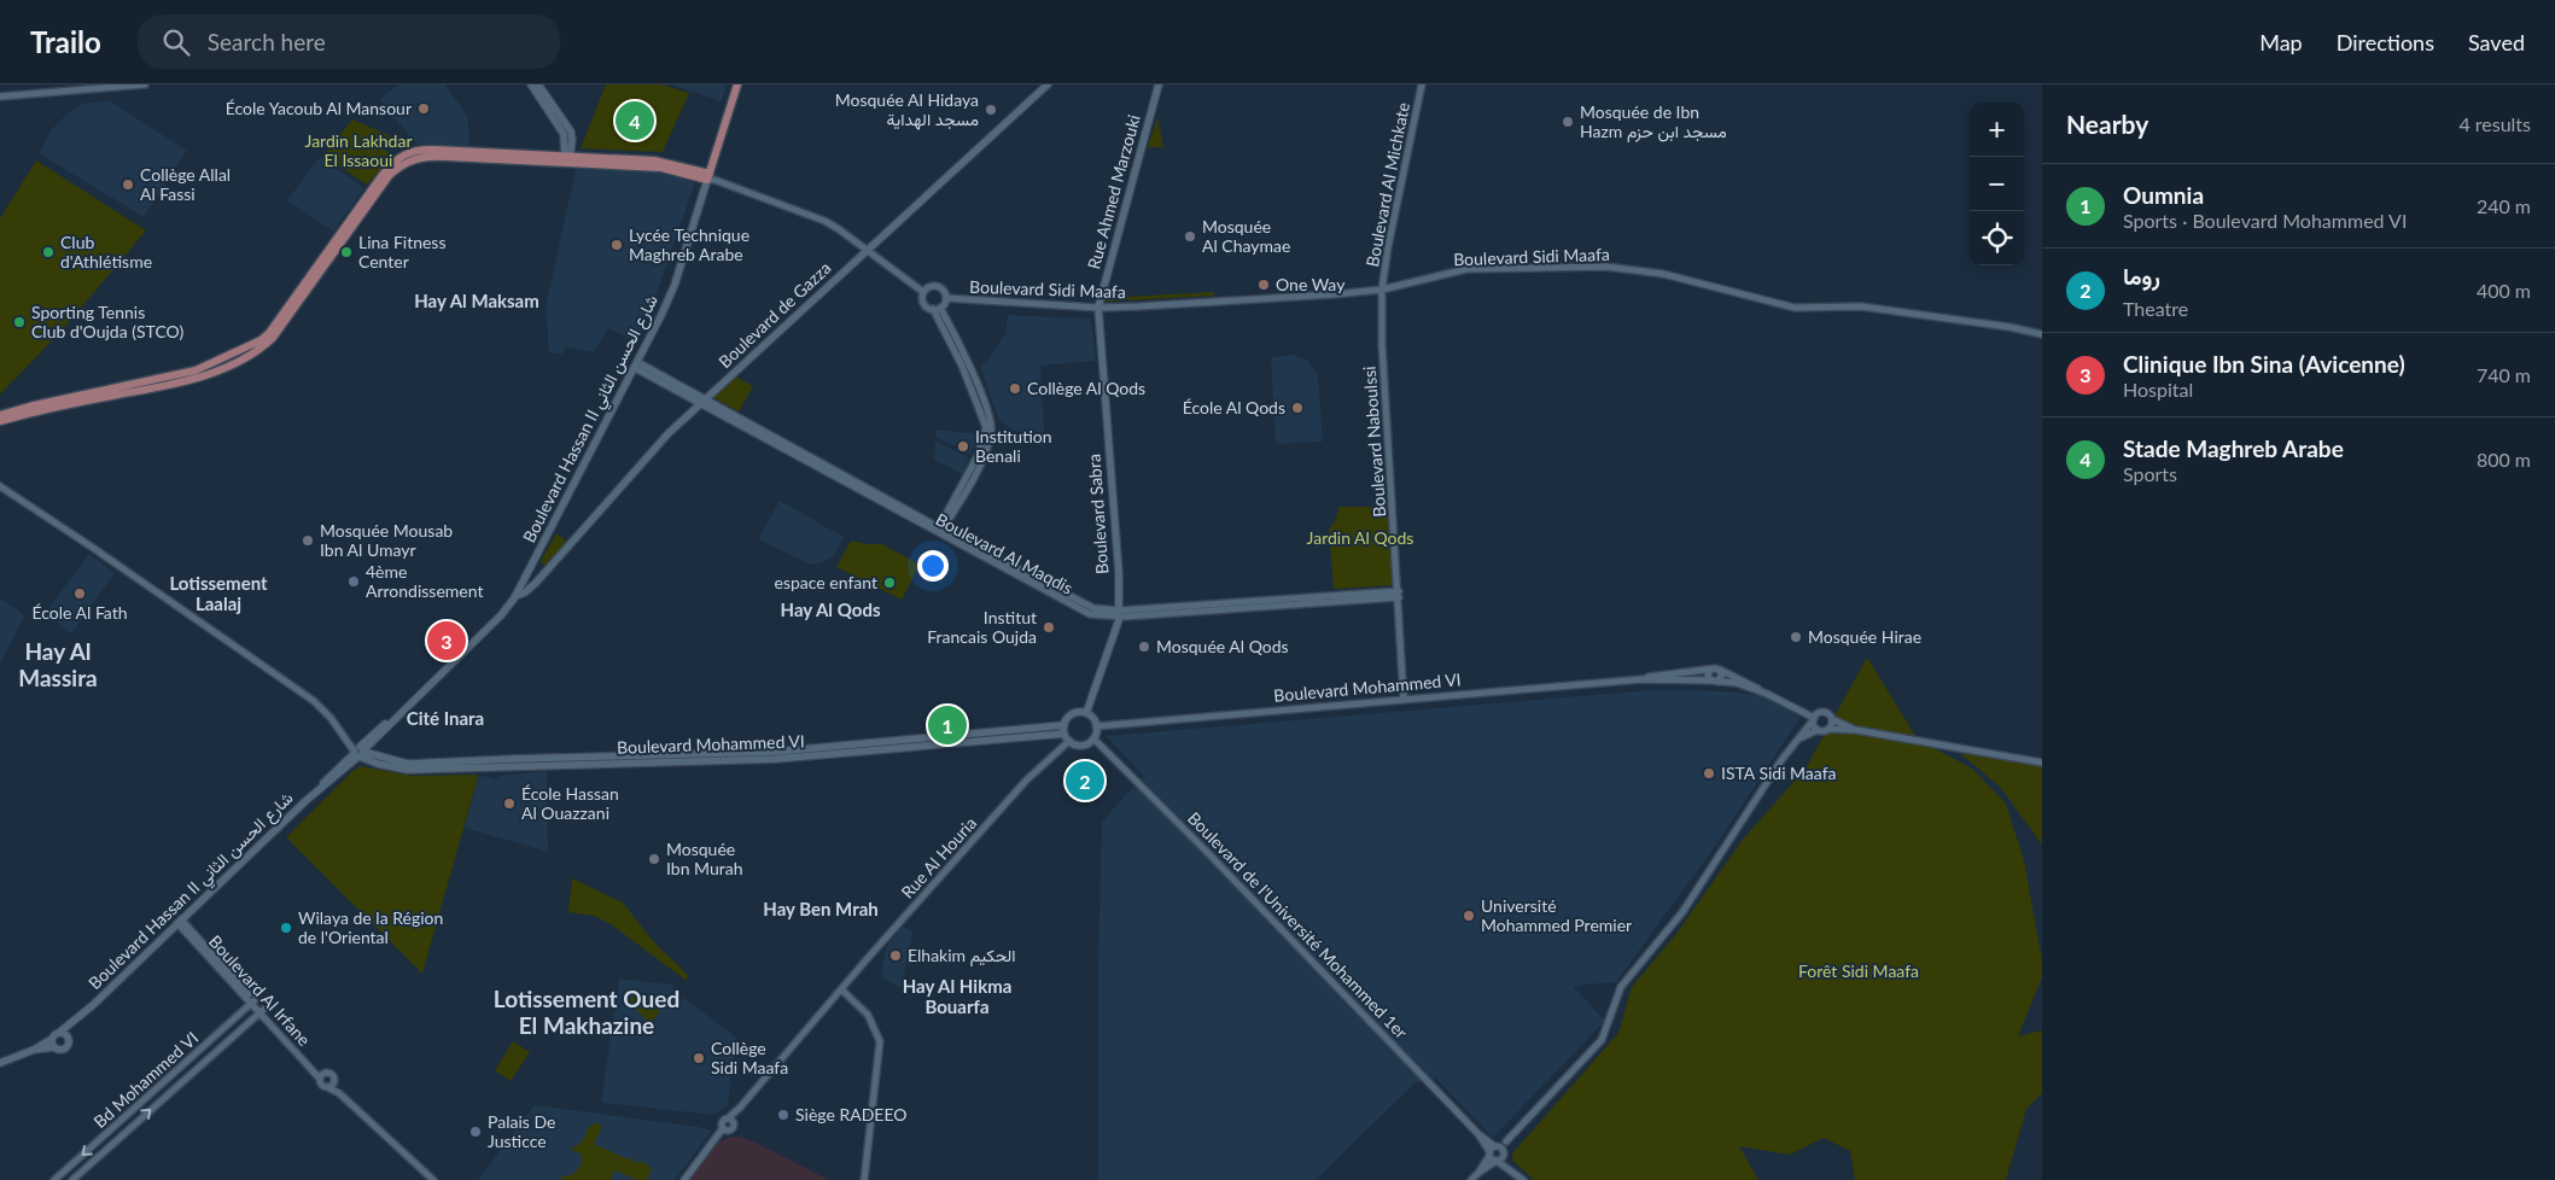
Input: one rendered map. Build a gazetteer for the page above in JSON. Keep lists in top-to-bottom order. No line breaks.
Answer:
{"streets":{"main road":["Rue Ahmed Marzouki","Boulevard de Gazza","Boulevard Hassan II شارع الحسن الثاني","Boulevard Sabra","Boulevard Mohammed VI"],"street":["Boulevard Al Michkate","Boulevard Sidi Maafa","Boulevard Naboulssi","Boulevard Al Maqdis","Rue Al Houria","Boulevard de l'Université Mohammed 1er","Boulevard Al Irfane","Bd Mohammed VI"]},"crossings":[["Boulevard Al Michkate","Boulevard Sidi Maafa"],["Boulevard Al Michkate","Boulevard Naboulssi"],["Rue Ahmed Marzouki","Boulevard Sidi Maafa"],["Rue Ahmed Marzouki","Boulevard Sabra"],["Boulevard Sidi Maafa","Boulevard Naboulssi"],["Boulevard Sidi Maafa","Boulevard Sabra"],["Boulevard de Gazza","Boulevard Hassan II شارع الحسن الثاني"],["Boulevard de Gazza","Boulevard Al Maqdis"],["Boulevard Hassan II شارع الحسن الثاني","Boulevard Al Maqdis"],["Boulevard Hassan II شارع الحسن الثاني","Boulevard Mohammed VI"],["Boulevard Hassan II شارع الحسن الثاني","Boulevard Al Irfane"],["Boulevard Naboulssi","Boulevard Al Maqdis"],["Boulevard Naboulssi","Boulevard Mohammed VI"],["Boulevard Sabra","Boulevard Al Maqdis"],["Boulevard Sabra","Boulevard Mohammed VI"],["Boulevard Sabra","Rue Al Houria"],["Boulevard Sabra","Boulevard de l'Université Mohammed 1er"],["Boulevard Mohammed VI","Rue Al Houria"],["Boulevard Mohammed VI","Boulevard de l'Université Mohammed 1er"],["Rue Al Houria","Boulevard de l'Université Mohammed 1er"],["Boulevard Al Irfane","Bd Mohammed VI"]],"districts":["Hay Al Maksam","Lotissement Laalaj","Hay Al Qods","Hay Al Massira","Cité Inara","Hay Ben Mrah","Hay Al Hikma Bouarfa","Lotissement Oued El Makhazine"],"parks":["Jardin Lakhdar El Issaoui","Jardin Al Qods","Forêt Sidi Maafa"],"places":["École Yacoub Al Mansour","Mosquée Al Hidaya مسجد الهداية","Mosquée de Ibn Hazm مسجد ابن حزم","Collège Allal Al Fassi","Mosquée Al Chaymae","Lycée Technique Maghreb Arabe","Club d'Athlétisme","Lina Fitness Center","One Way","Sporting Tennis Club d'Oujda (STCO)","Collège Al Qods","École Al Qods","Institution Benali","Mosquée Mousab Ibn Al Umayr","4ème Arrondissement","espace enfant","École Al Fath","Institut Francais Oujda","Mosquée Hirae","Mosquée Al Qods","ISTA Sidi Maafa","École Hassan Al Ouazzani","Mosquée Ibn Murah","Université Mohammed Premier","Wilaya de la Région de l'Oriental","Elhakim الحكيم","Collège Sidi Maafa","Siège RADEEO","Palais De Justicce"],"page":{"header":"Trailo","search":"Search here","nav":["Map","Directions","Saved"],"heading":["Nearby","4 results"],"pins":["4","3","1","2"],"map_buttons":["+","−"],"list":[{"mark":"1","name":"Oumnia","note":"Sports · Boulevard Mohammed VI","value":"240 m"},{"mark":"2","name":"روما","note":"Theatre","value":"400 m"},{"mark":"3","name":"Clinique Ibn Sina (Avicenne)","note":"Hospital","value":"740 m"},{"mark":"4","name":"Stade Maghreb Arabe","note":"Sports","value":"800 m"}]}}
